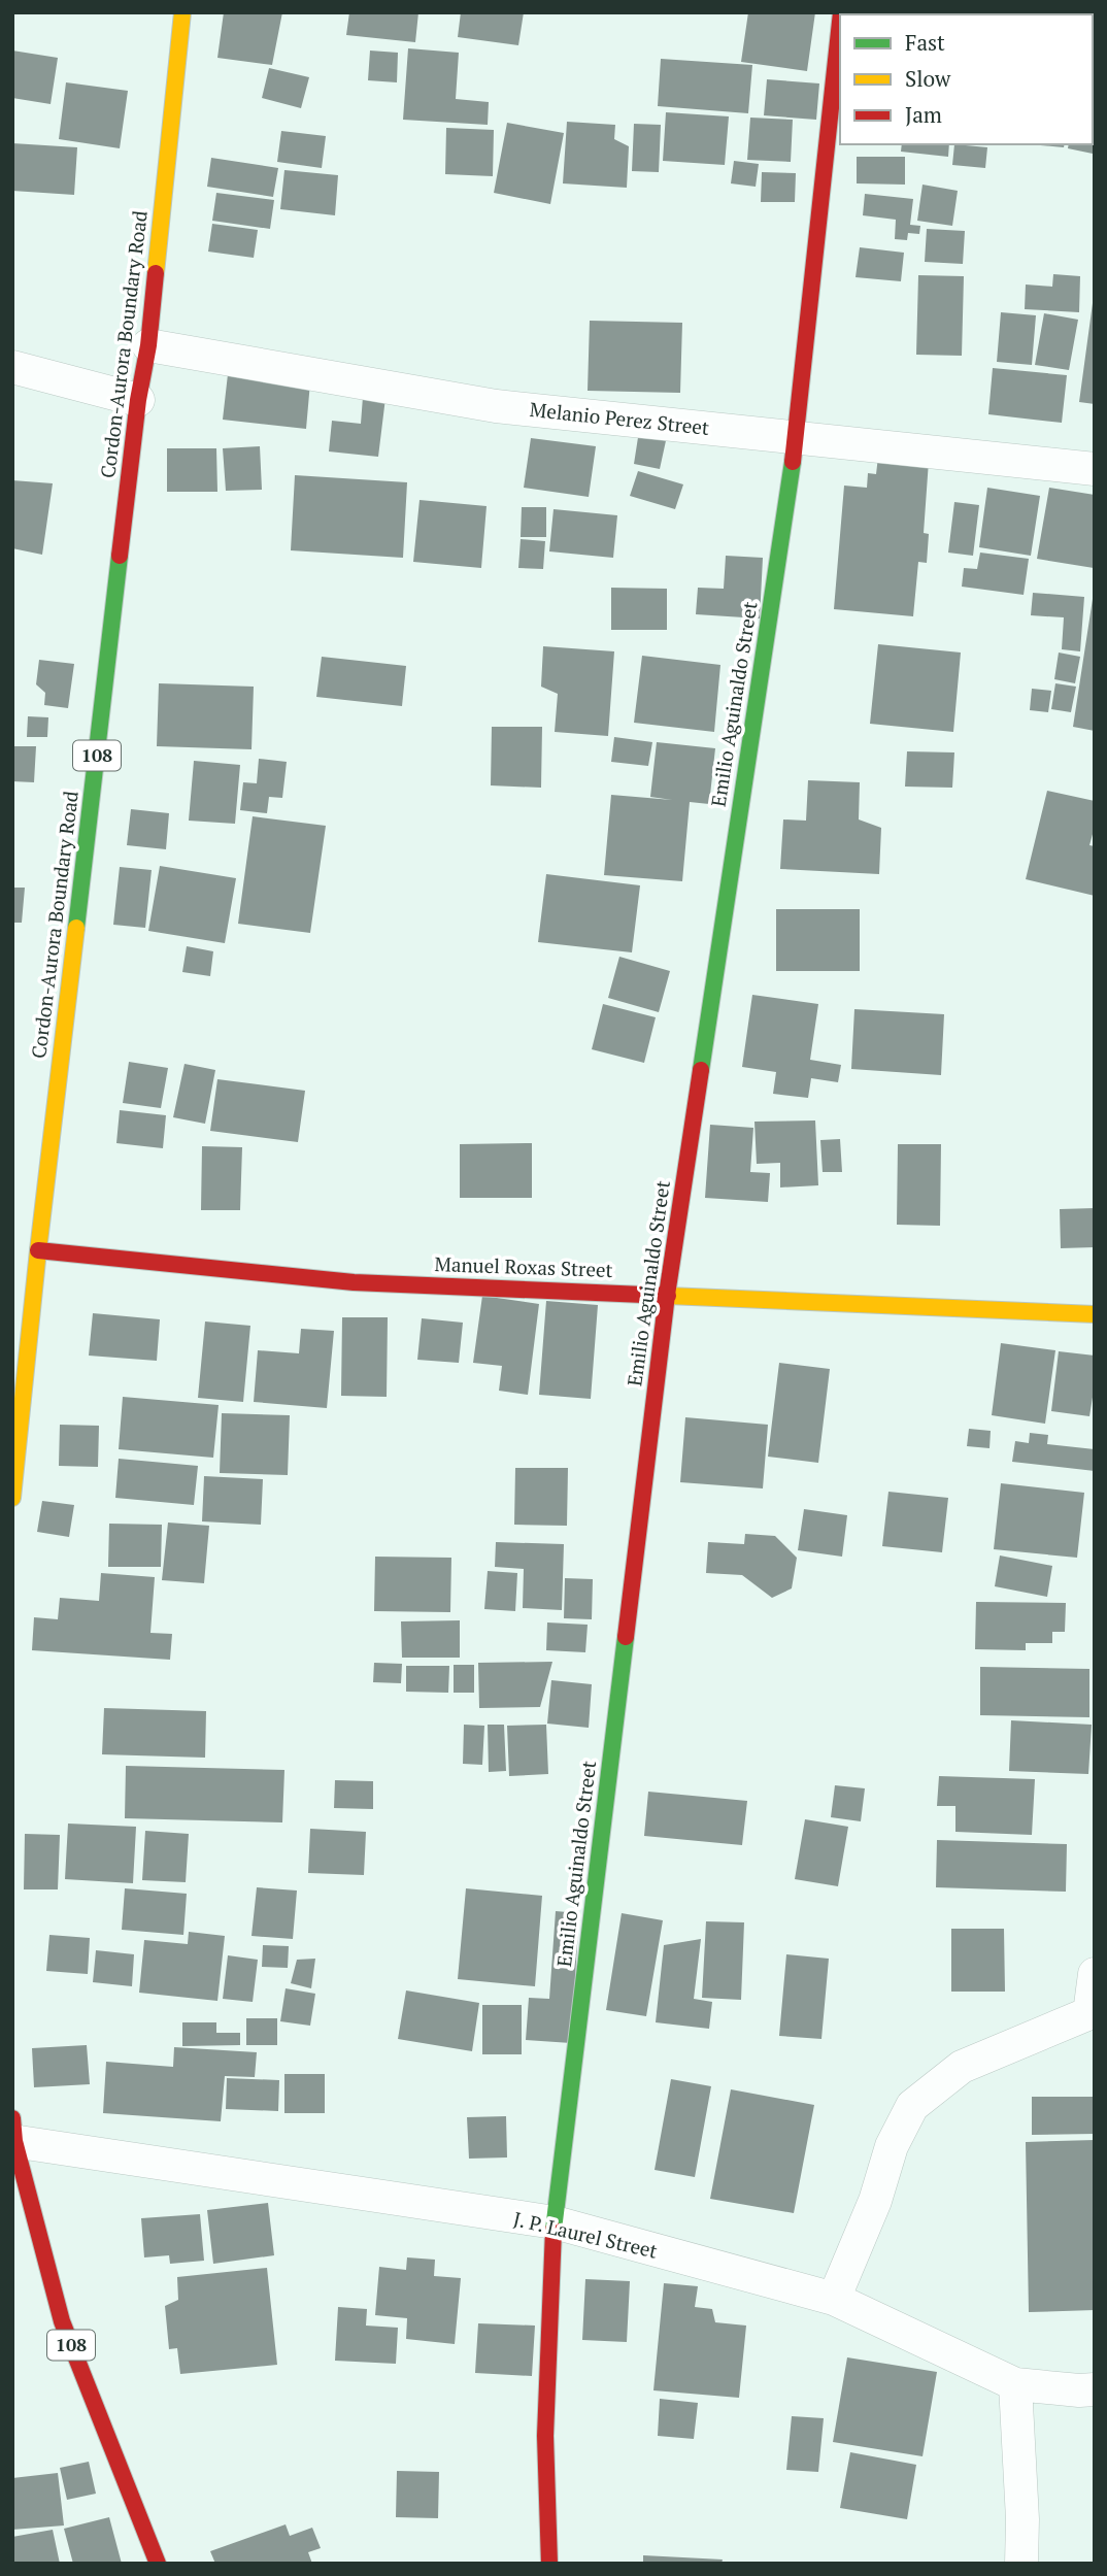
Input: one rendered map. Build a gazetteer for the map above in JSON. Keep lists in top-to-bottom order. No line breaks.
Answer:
{"streets":{"street":["Cordon-Aurora Boundary Road","Melanio Perez Street","Emilio Aguinaldo Street","108","Manuel Roxas Street","J. P. Laurel Street"]},"crossings":[["Cordon-Aurora Boundary Road","Melanio Perez Street"],["Cordon-Aurora Boundary Road","Manuel Roxas Street"],["Melanio Perez Street","Emilio Aguinaldo Street"],["Emilio Aguinaldo Street","Manuel Roxas Street"],["Emilio Aguinaldo Street","J. P. Laurel Street"],["108","J. P. Laurel Street"]],"legend":["Fast","Slow","Jam"]}
